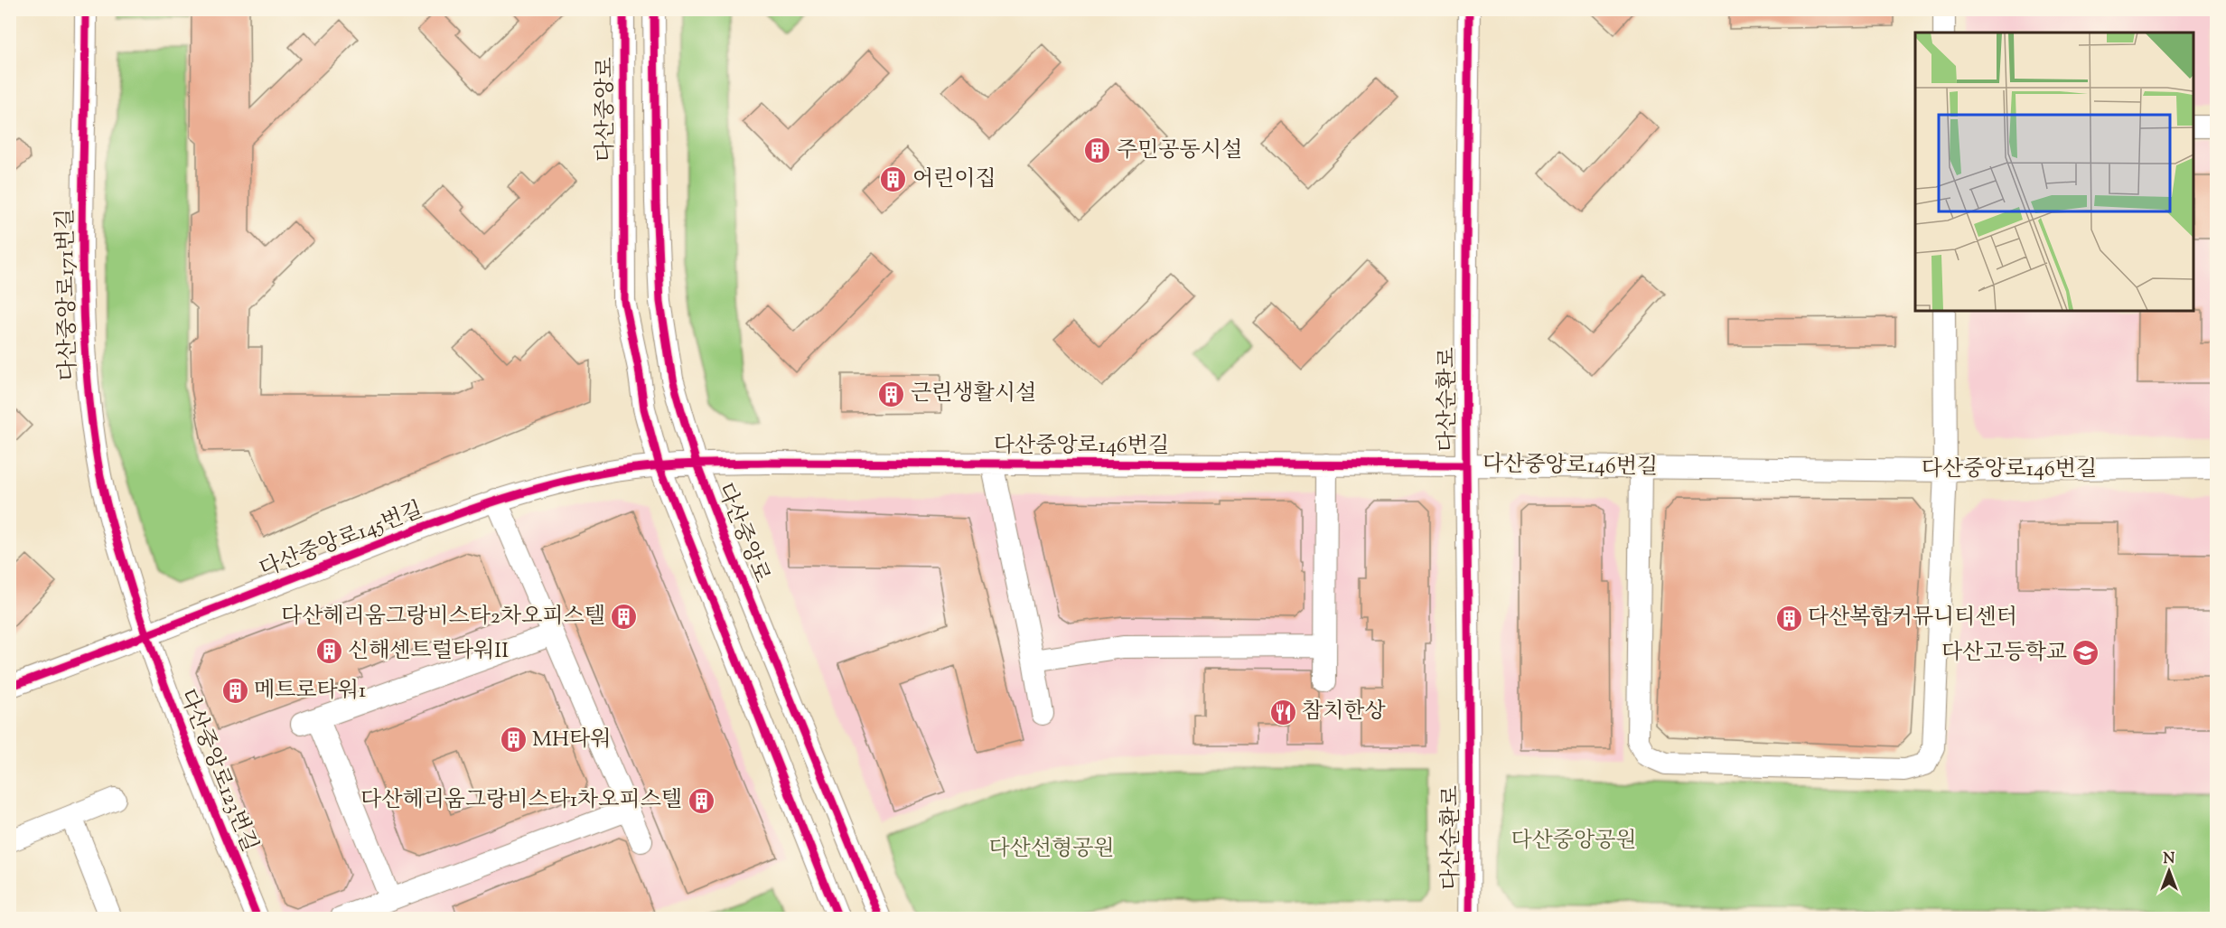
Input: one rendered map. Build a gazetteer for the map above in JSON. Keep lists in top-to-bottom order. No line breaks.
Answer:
{"streets":{"street":["다산중앙로","다산중앙로171번길","다산순환로","다산중앙로146번길","다산중앙로145번길","다산중앙로123번길"]},"crossings":[["다산중앙로","다산중앙로146번길"],["다산중앙로","다산중앙로145번길"],["다산중앙로171번길","다산중앙로145번길"],["다산중앙로171번길","다산중앙로123번길"],["다산순환로","다산중앙로146번길"],["다산중앙로146번길","다산중앙로145번길"],["다산중앙로145번길","다산중앙로123번길"]],"parks":["다산중앙공원","다산선형공원"],"places":{"building":["주민공동시설","어린이집","근린생활시설","다산헤리움그랑비스타2차오피스텔","다산복합커뮤니티센터","신해센트럴타워II","메트로타워1","MH타워","다산헤리움그랑비스타1차오피스텔"],"school or university":["다산고등학교"],"restaurant":["참치한상"]},"north":"top"}
